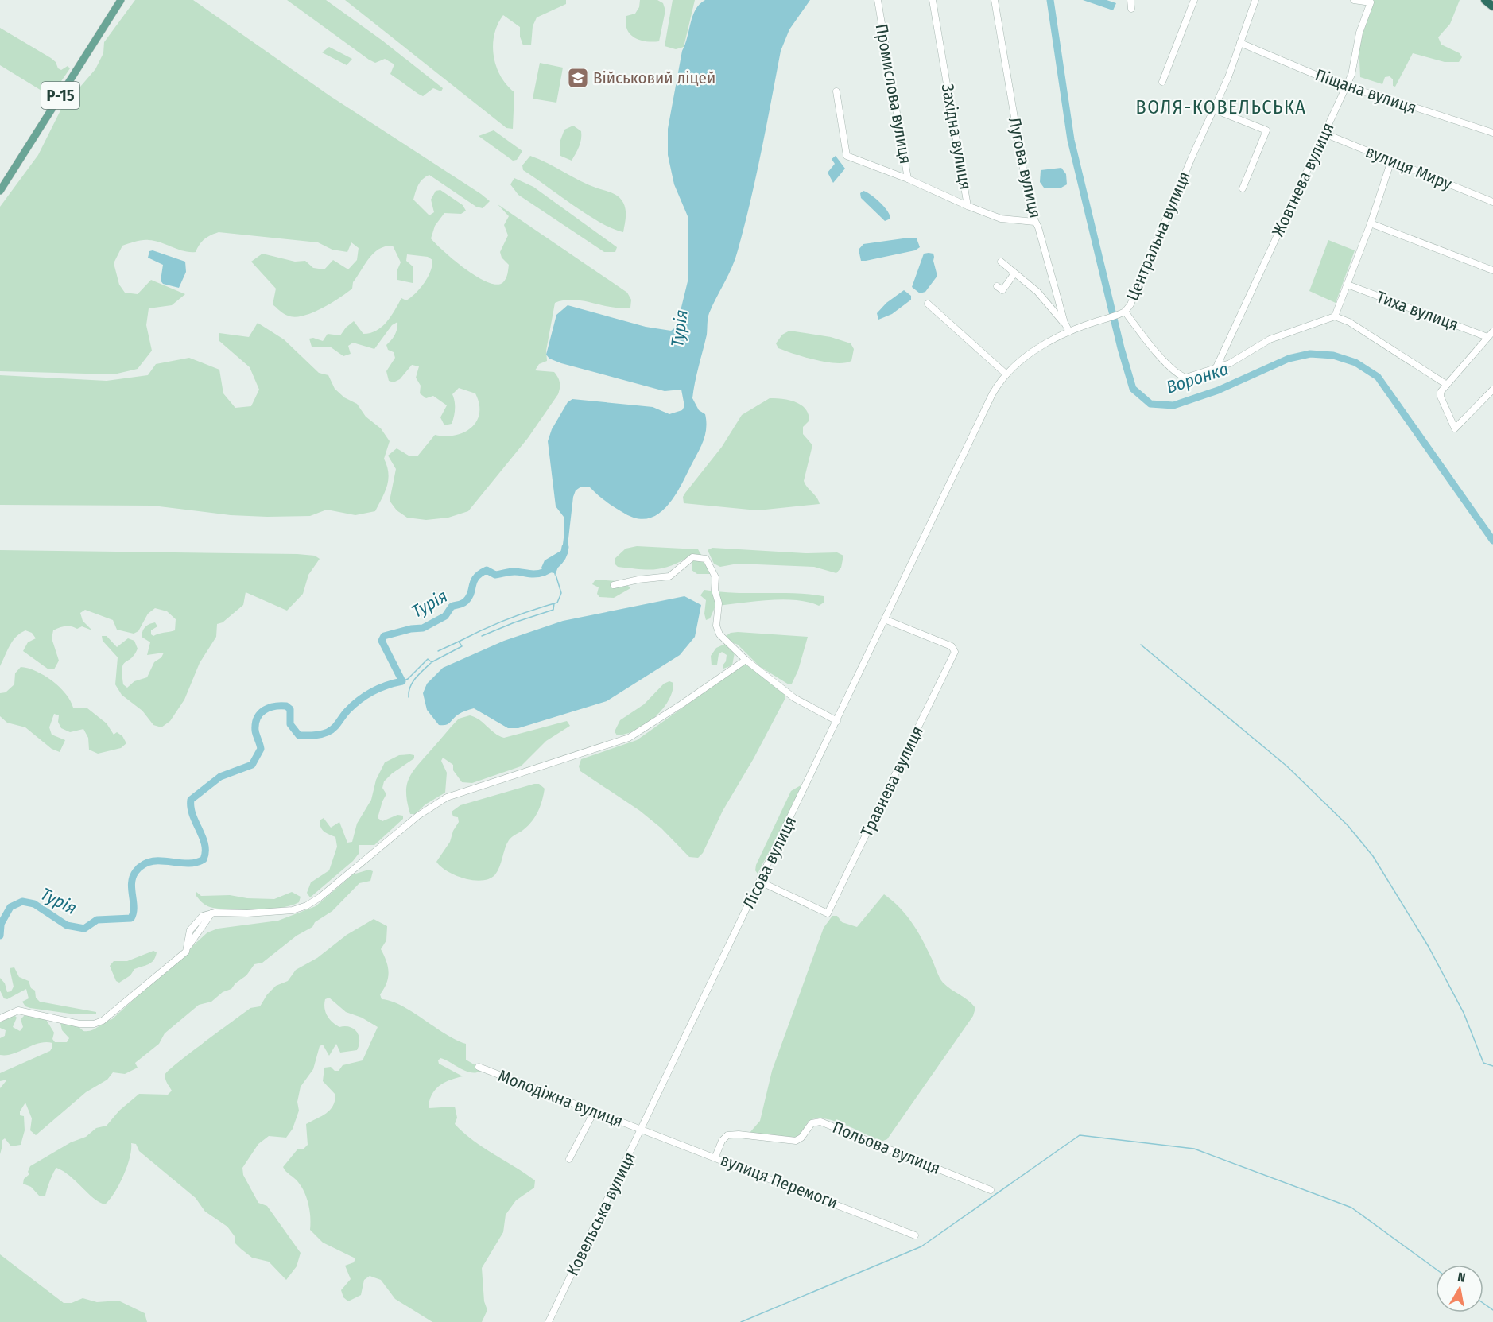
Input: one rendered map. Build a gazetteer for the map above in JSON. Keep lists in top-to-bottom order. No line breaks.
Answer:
{"streets":{"main road":["Р-15"],"street":["Піщана вулиця","Промислова вулиця","Західна вулиця","Лугова вулиця","вулиця Миру","Жовтнева вулиця","Центральна вулиця","Тиха вулиця","Травнева вулиця","Лісова вулиця","Молодіжна вулиця","Польова вулиця","вулиця Перемоги","Ковельська вулиця"]},"crossings":[["Піщана вулиця","Жовтнева вулиця"],["Піщана вулиця","Центральна вулиця"],["Промислова вулиця","Західна вулиця"],["Західна вулиця","Лугова вулиця"],["Лугова вулиця","Центральна вулиця"],["вулиця Миру","Жовтнева вулиця"],["Центральна вулиця","Травнева вулиця"],["Центральна вулиця","Лісова вулиця"],["Травнева вулиця","Лісова вулиця"],["Лісова вулиця","Ковельська вулиця"],["Молодіжна вулиця","вулиця Перемоги"],["Молодіжна вулиця","Ковельська вулиця"],["Польова вулиця","вулиця Перемоги"],["вулиця Перемоги","Ковельська вулиця"]],"districts":["ВОЛЯ-КОВЕЛЬСЬКА"],"water":["Турія","Воронка"],"places":{"school or university":["Військовий ліцей"]},"north":"top"}
